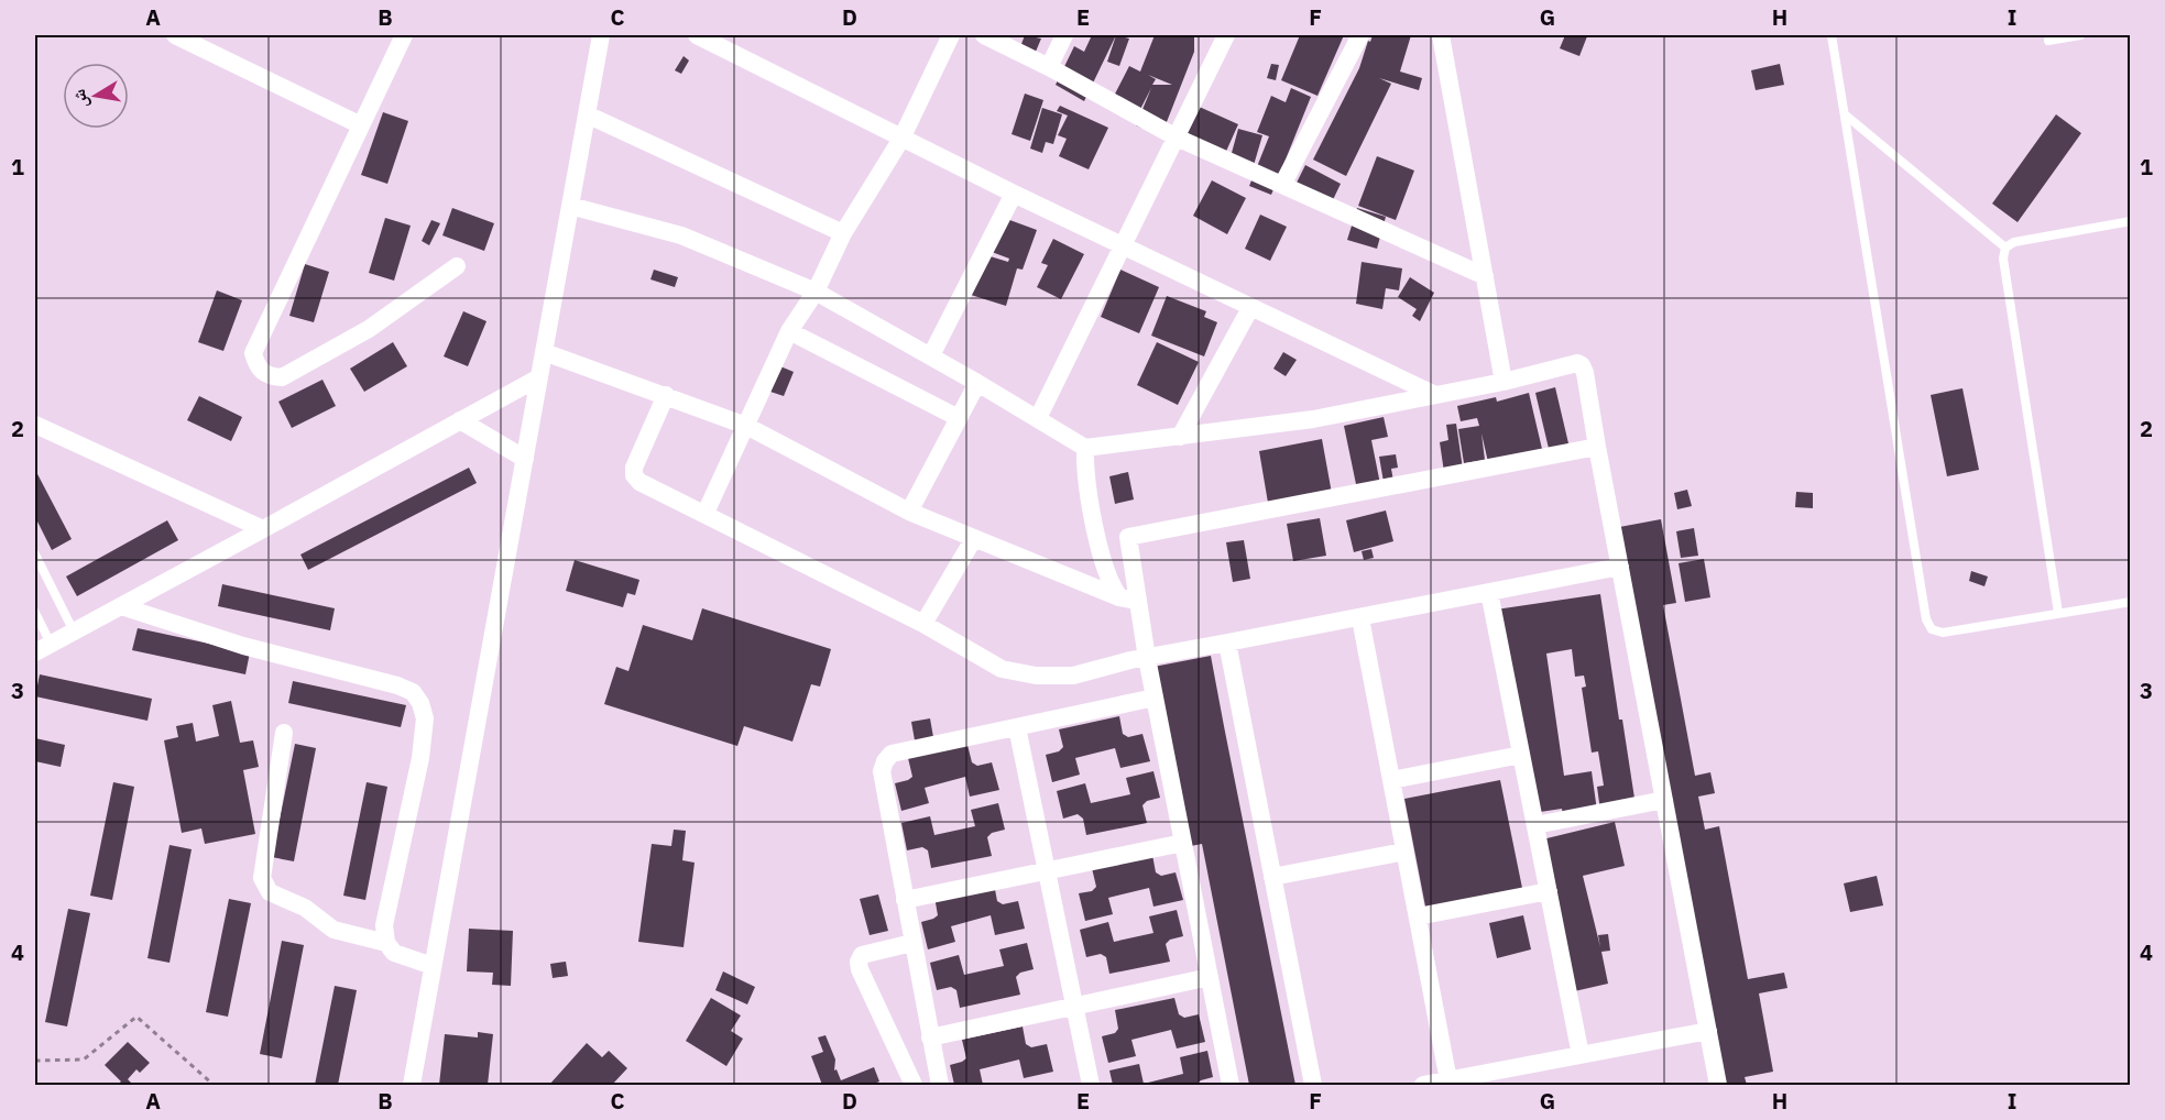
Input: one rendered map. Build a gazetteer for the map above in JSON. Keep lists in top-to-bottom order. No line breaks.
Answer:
{"north":"left","grid":{"columns":["A","B","C","D","E","F","G","H","I"],"rows":["1","2","3","4"]}}
